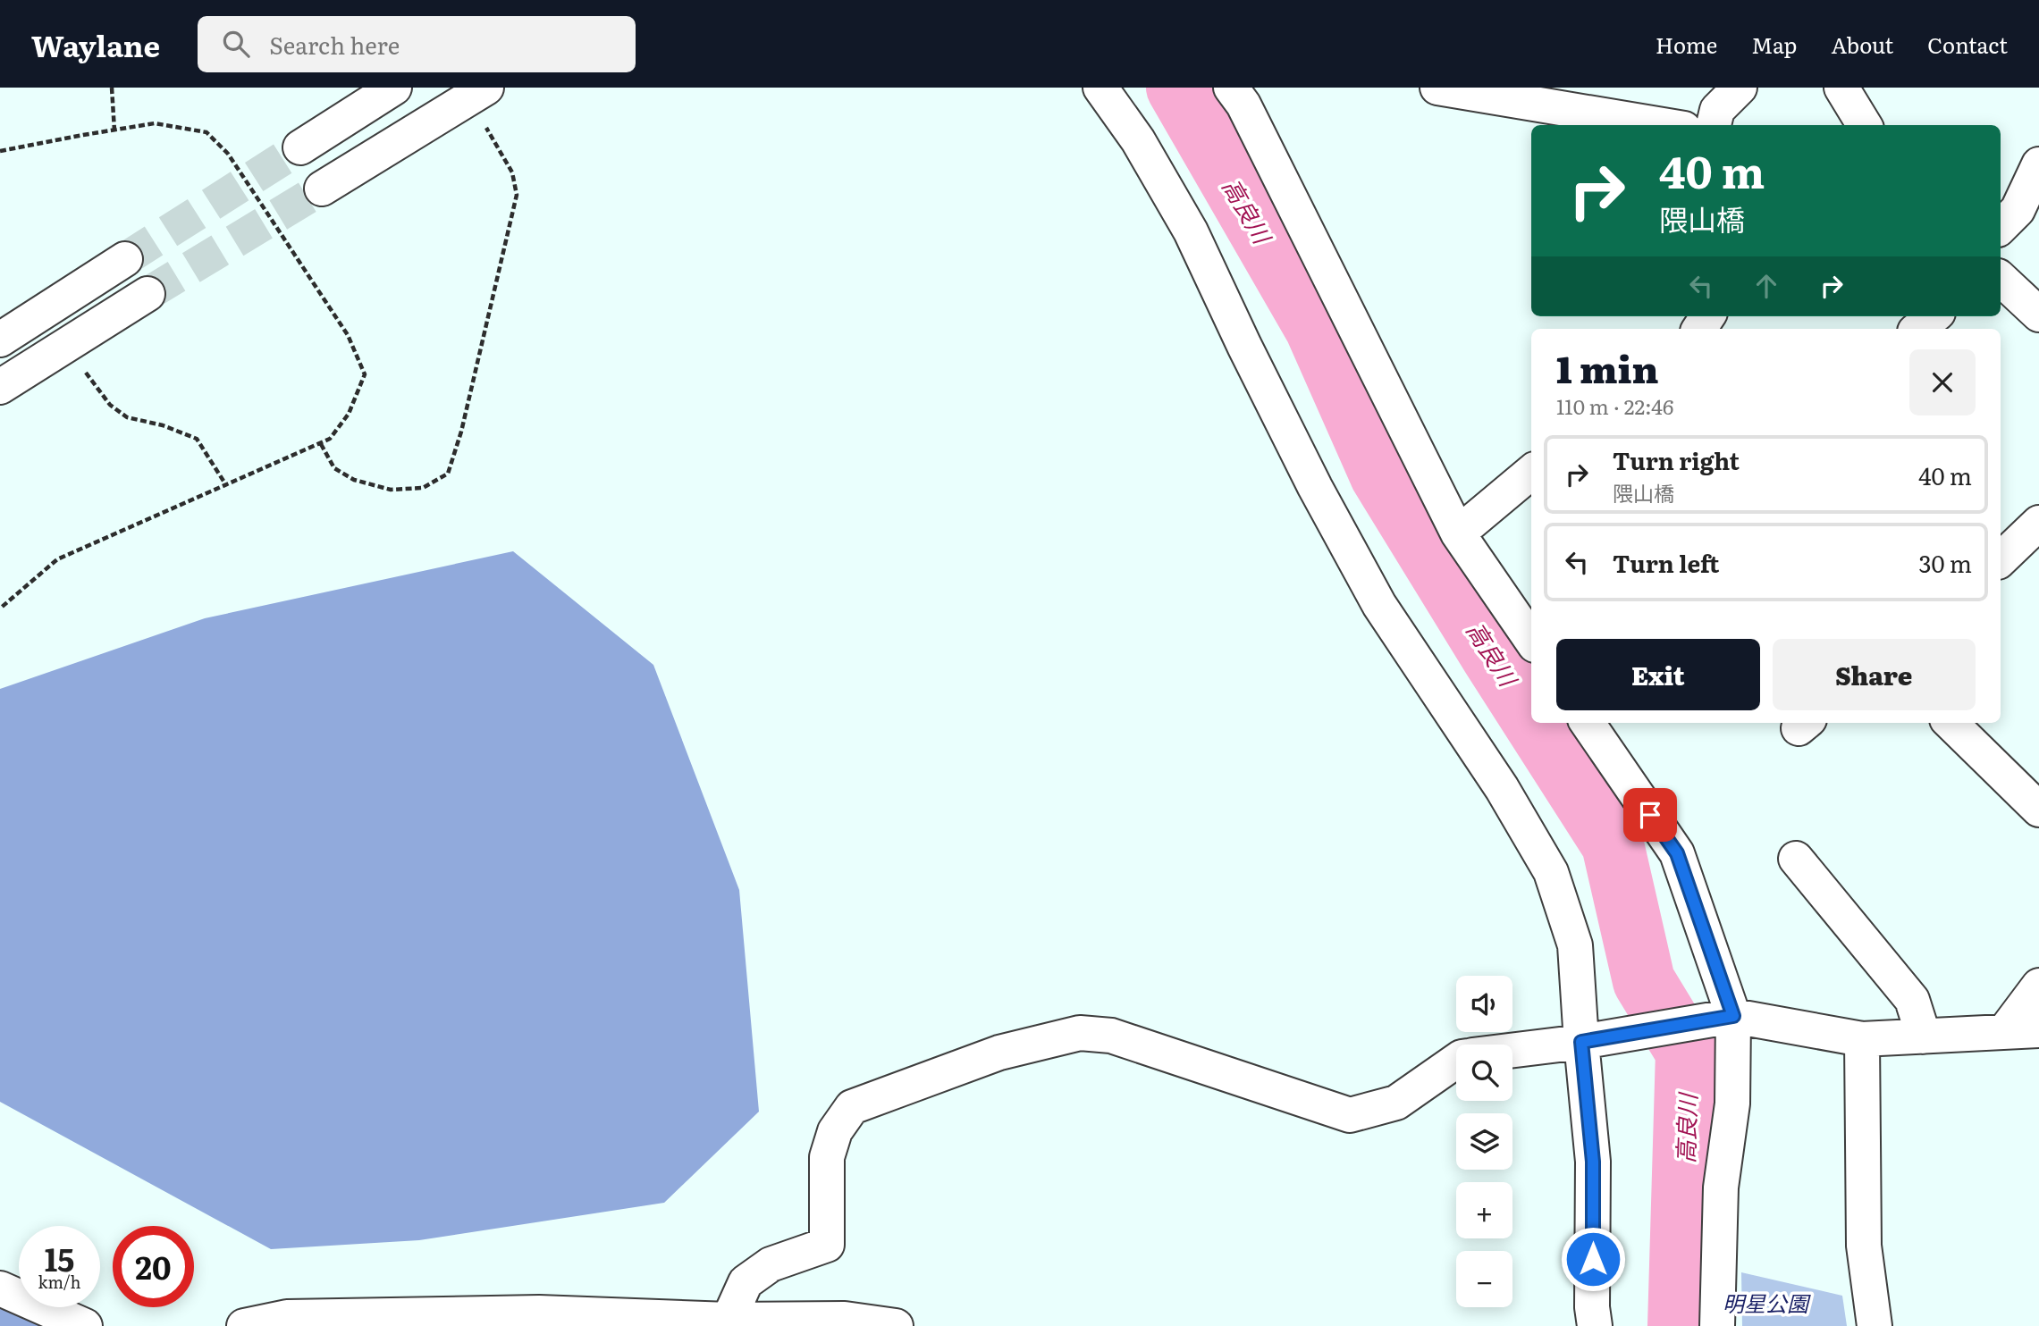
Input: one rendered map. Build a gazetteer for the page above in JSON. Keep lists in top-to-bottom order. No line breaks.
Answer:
{"water":["高良川"],"parks":["明星公園"],"page":{"header":"Waylane","search":"Search here","nav":["Home","Map","About","Contact"],"turn":["40 m","隈山橋"],"heading":["1 min","110 m · 22:46"],"list":[{"name":"Turn right","note":"隈山橋","value":"40 m"},{"name":"Turn left","value":"30 m"}],"buttons":["Exit","Share"],"map_buttons":["+","−"],"speed":"15 km/h","limit":"20"}}
